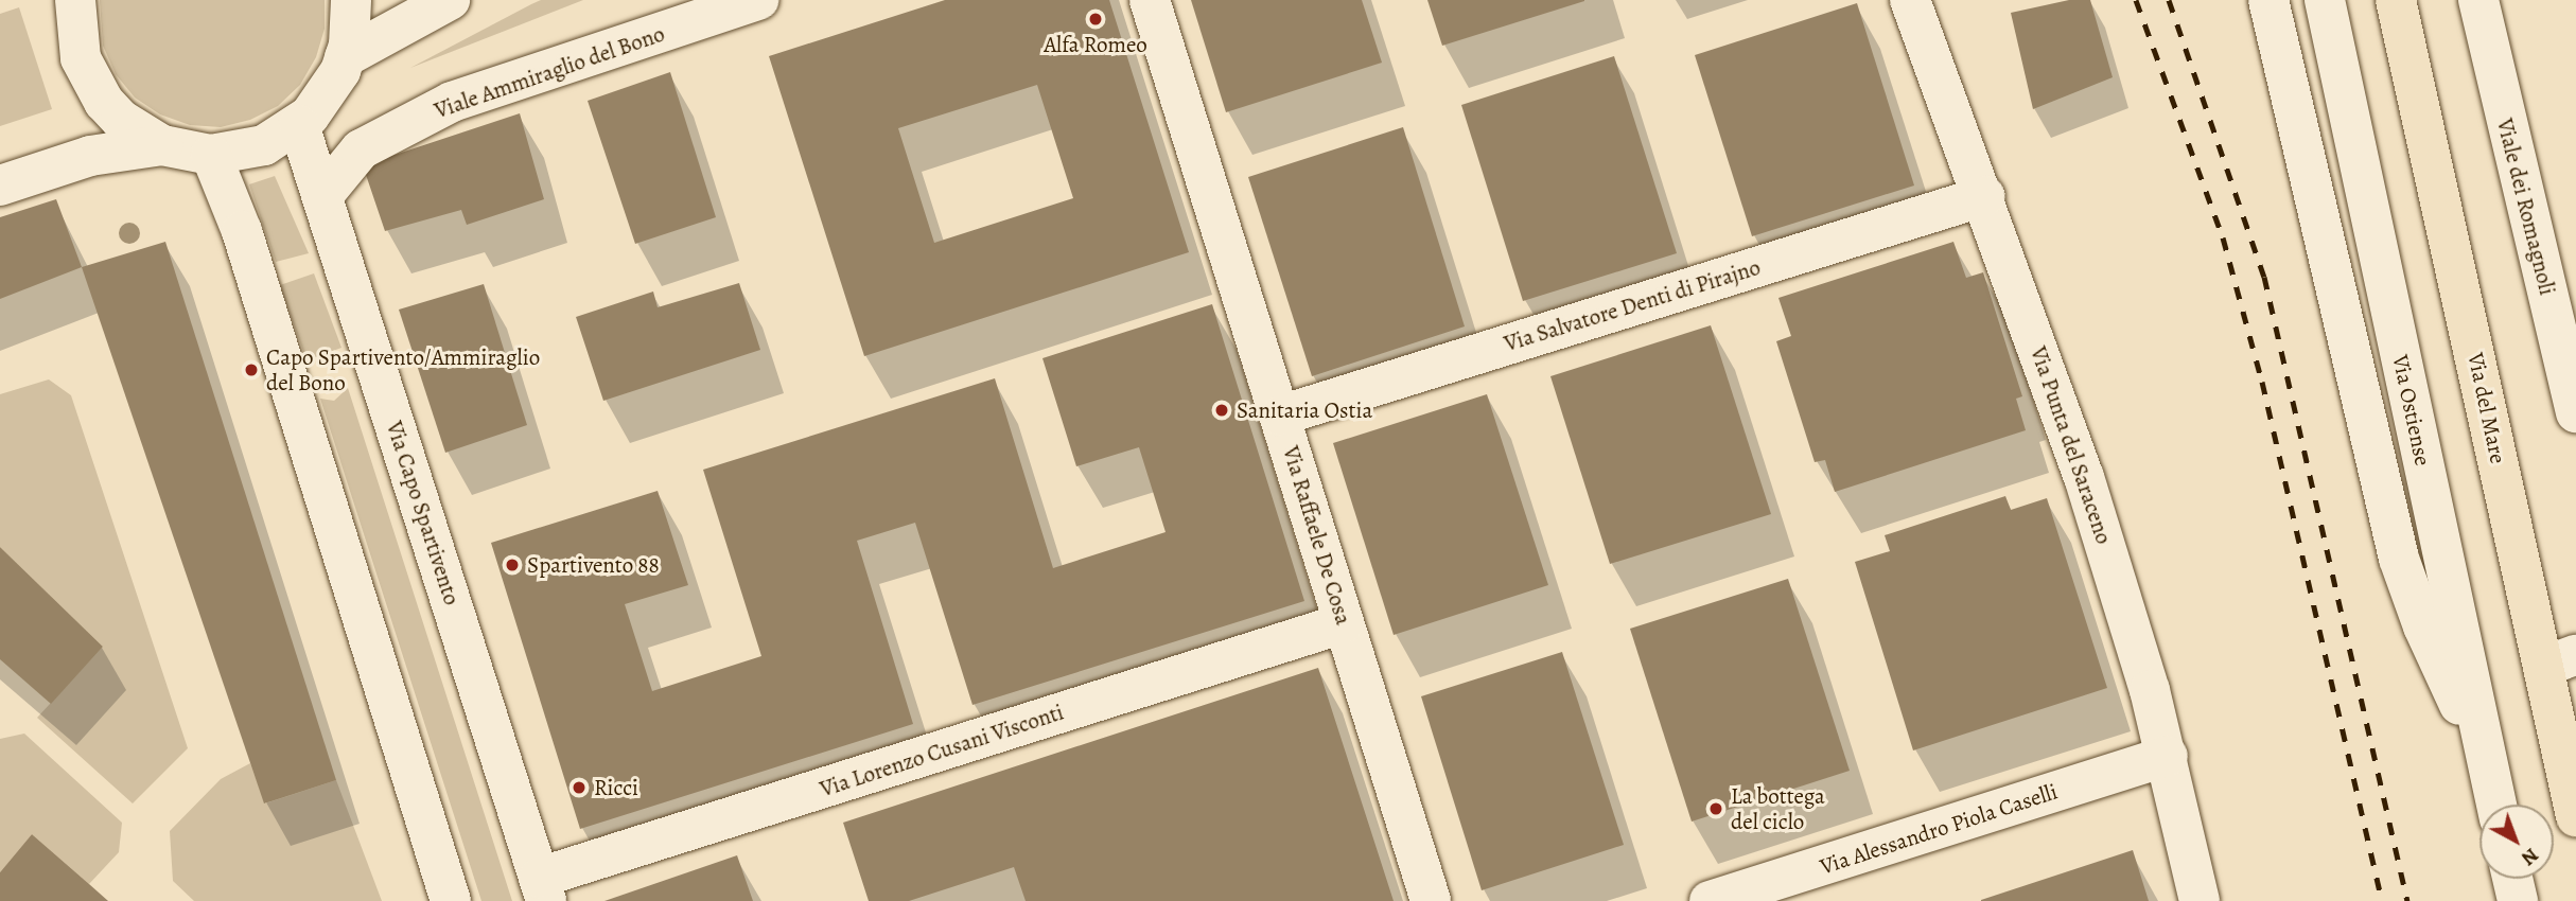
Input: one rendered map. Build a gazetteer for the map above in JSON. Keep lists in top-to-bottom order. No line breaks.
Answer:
{"streets":{"main road":["Via del Mare"],"street":["Viale Ammiraglio del Bono","Viale dei Romagnoli","Via Salvatore Denti di Pirajno","Via Ostiense","Via Punta del Saraceno","Via Capo Spartivento","Via Raffaele De Cosa","Via Lorenzo Cusani Visconti","Via Alessandro Piola Caselli"]},"crossings":[["Viale Ammiraglio del Bono","Via Capo Spartivento"],["Via Salvatore Denti di Pirajno","Via Punta del Saraceno"],["Via Salvatore Denti di Pirajno","Via Raffaele De Cosa"],["Via Punta del Saraceno","Via Alessandro Piola Caselli"],["Via Capo Spartivento","Via Lorenzo Cusani Visconti"],["Via Raffaele De Cosa","Via Lorenzo Cusani Visconti"]],"places":["Alfa Romeo","Capo Spartivento/Ammiraglio del Bono","Sanitaria Ostia","Spartivento 88","Ricci","La bottega del ciclo"],"north":"bottom right"}
